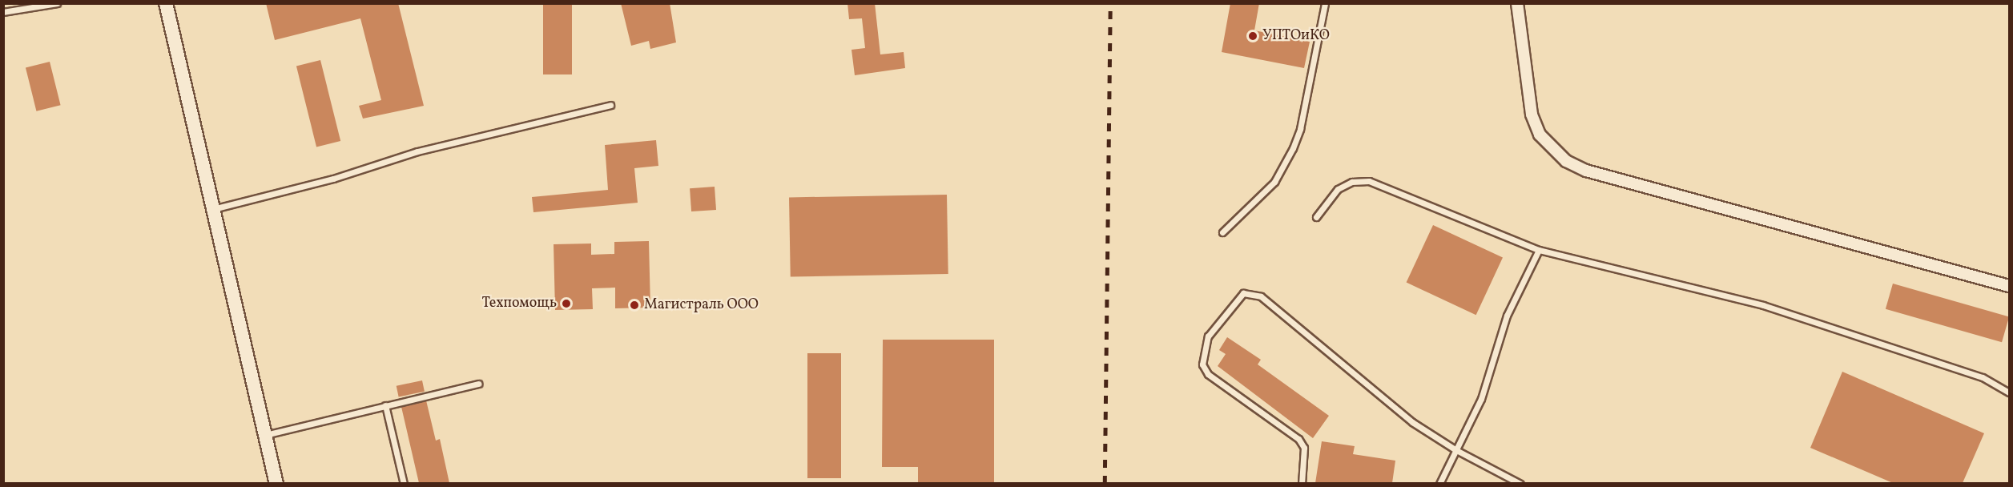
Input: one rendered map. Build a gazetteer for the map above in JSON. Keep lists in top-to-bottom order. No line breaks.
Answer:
{"places":["УПТОиКО","Техпомощь","Магистраль ООО"]}
